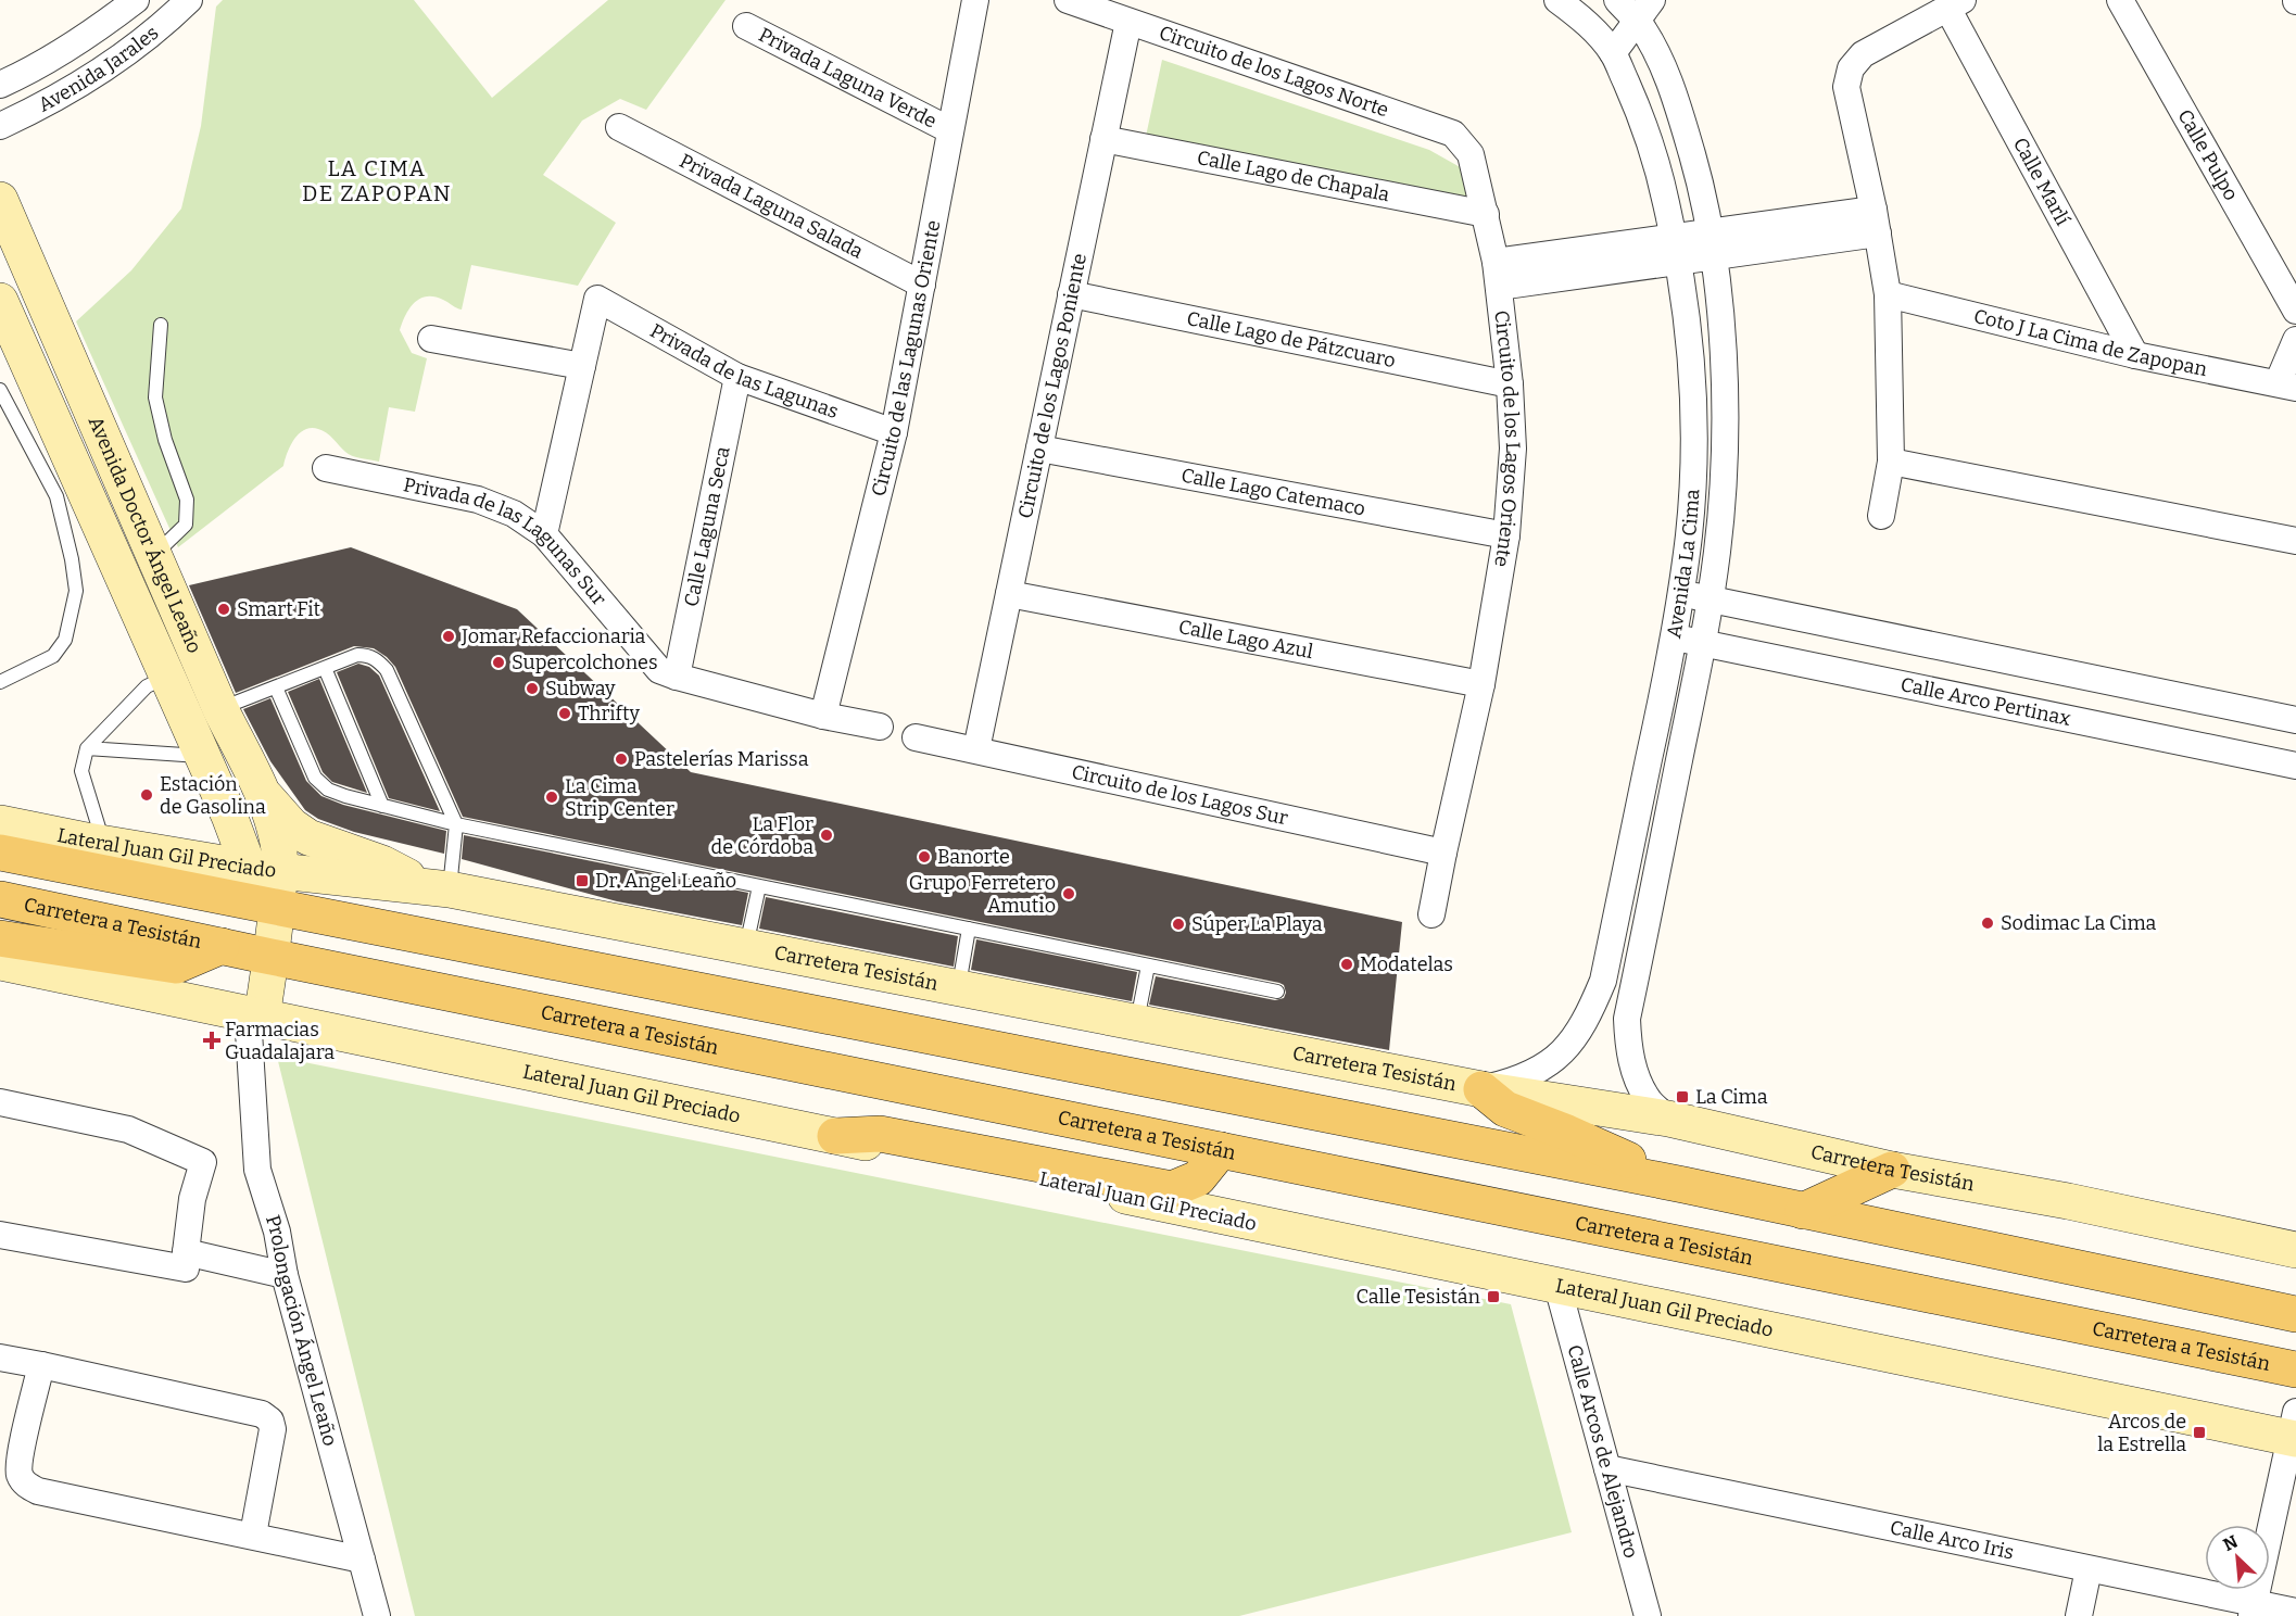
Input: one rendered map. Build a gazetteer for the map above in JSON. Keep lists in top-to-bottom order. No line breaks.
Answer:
{"streets":{"main road":["Avenida Doctor Ángel Leaño","Lateral Juan Gil Preciado","Carretera a Tesistán","Carretera Tesistán","Prolongación Ángel Leaño"],"street":["Avenida Jarales","Circuito de los Lagos Norte","Privada Laguna Verde","Calle Pulpo","Calle Lago de Chapala","Calle Marlí","Privada Laguna Salada","Calle Lago de Pátzcuaro","Coto J La Cima de Zapopan","Circuito de las Lagunas Oriente","Privada de las Lagunas","Circuito de los Lagos Poniente","Circuito de los Lagos Oriente","Calle Lago Catemaco","Calle Laguna Seca","Privada de las Lagunas Sur","Avenida La Cima","Calle Lago Azul","Calle Arco Pertinax","Circuito de los Lagos Sur","Calle Arcos de Alejandro","Calle Arco Iris"]},"crossings":[["Circuito de los Lagos Norte","Circuito de los Lagos Poniente"],["Circuito de los Lagos Norte","Circuito de los Lagos Oriente"],["Privada Laguna Verde","Circuito de las Lagunas Oriente"],["Calle Lago de Chapala","Circuito de los Lagos Poniente"],["Calle Lago de Chapala","Circuito de los Lagos Oriente"],["Calle Marlí","Coto J La Cima de Zapopan"],["Privada Laguna Salada","Circuito de las Lagunas Oriente"],["Calle Lago de Pátzcuaro","Circuito de los Lagos Poniente"],["Calle Lago de Pátzcuaro","Circuito de los Lagos Oriente"],["Circuito de las Lagunas Oriente","Privada de las Lagunas"],["Circuito de las Lagunas Oriente","Privada de las Lagunas Sur"],["Privada de las Lagunas","Calle Laguna Seca"],["Circuito de los Lagos Poniente","Calle Lago Catemaco"],["Circuito de los Lagos Poniente","Calle Lago Azul"],["Circuito de los Lagos Poniente","Circuito de los Lagos Sur"],["Circuito de los Lagos Oriente","Calle Lago Catemaco"],["Circuito de los Lagos Oriente","Calle Lago Azul"],["Circuito de los Lagos Oriente","Circuito de los Lagos Sur"],["Calle Laguna Seca","Privada de las Lagunas Sur"],["Avenida Doctor Ángel Leaño","Lateral Juan Gil Preciado"],["Avenida Doctor Ángel Leaño","Prolongación Ángel Leaño"],["Avenida La Cima","Calle Arco Pertinax"],["Avenida La Cima","Carretera Tesistán"],["Lateral Juan Gil Preciado","Carretera Tesistán"],["Lateral Juan Gil Preciado","Prolongación Ángel Leaño"],["Lateral Juan Gil Preciado","Calle Arcos de Alejandro"],["Carretera a Tesistán","Prolongación Ángel Leaño"],["Calle Arcos de Alejandro","Calle Arco Iris"]],"districts":["LA CIMA DE ZAPOPAN"],"places":{"other":["Smart Fit","Jomar Refaccionaria","Supercolchones","Subway","Thrifty","Pastelerías Marissa","Estación de Gasolina","La Cima Strip Center","La Flor de Córdoba","Banorte","Grupo Ferretero Amutio","Sodimac La Cima","Súper La Playa","Modatelas"],"transit":["Dr. Angel Leaño","La Cima","Calle Tesistán","Arcos de la Estrella"],"health":["Farmacias Guadalajara"]},"north":"top left"}
